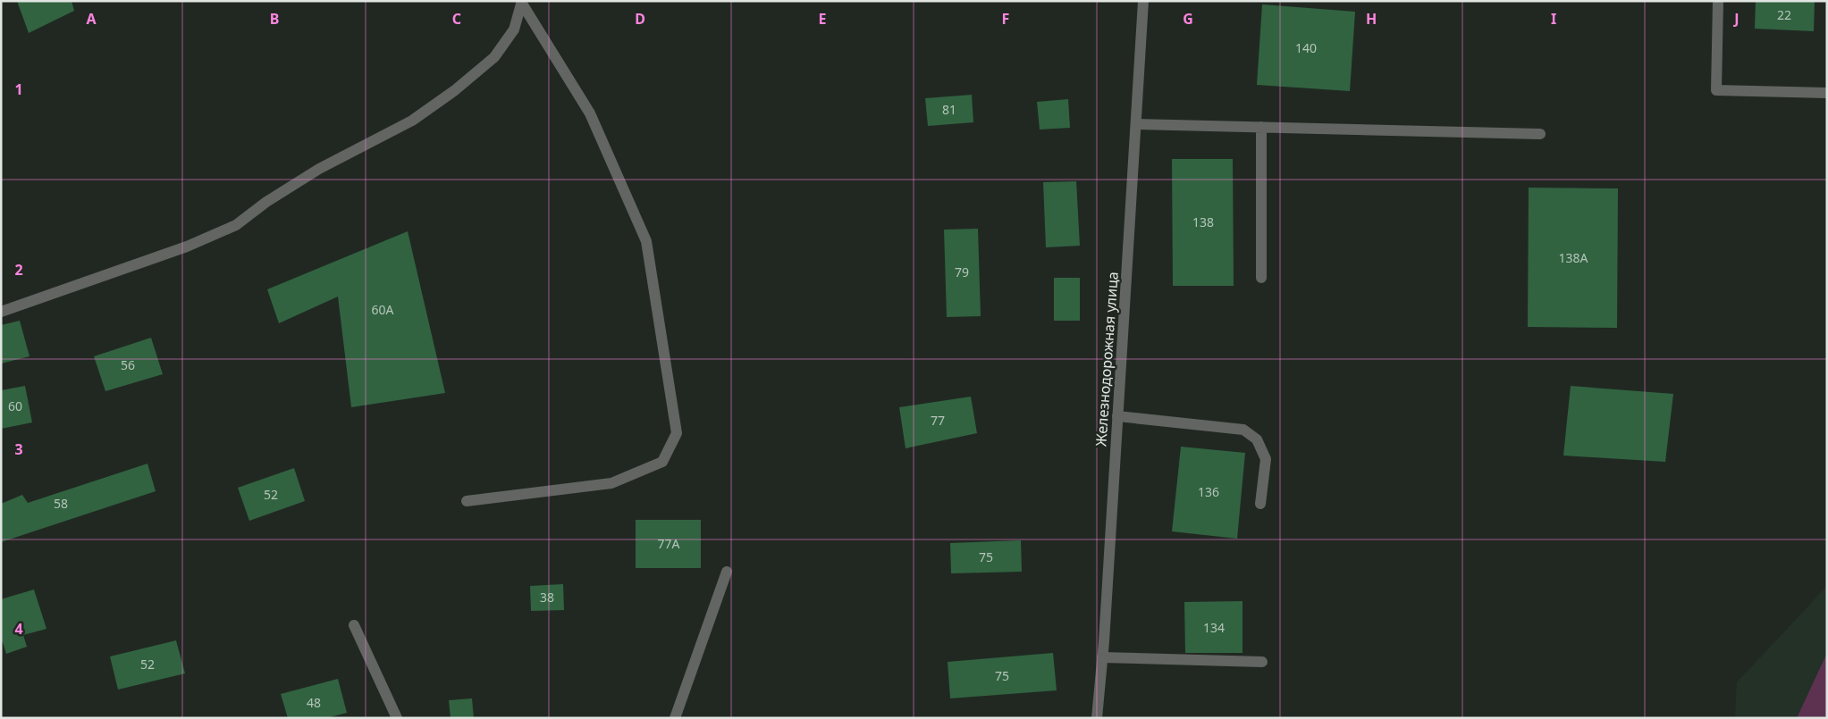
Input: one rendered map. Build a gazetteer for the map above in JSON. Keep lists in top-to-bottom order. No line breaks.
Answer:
{"streets":{"street":["Железнодорожная улица"]},"house_numbers":["22","140","81","138","138А","79","60А","56","60","77","136","52","58","77А","75","38","134","52","75","48"],"grid":{"columns":["A","B","C","D","E","F","G","H","I","J"],"rows":["1","2","3","4"]}}
